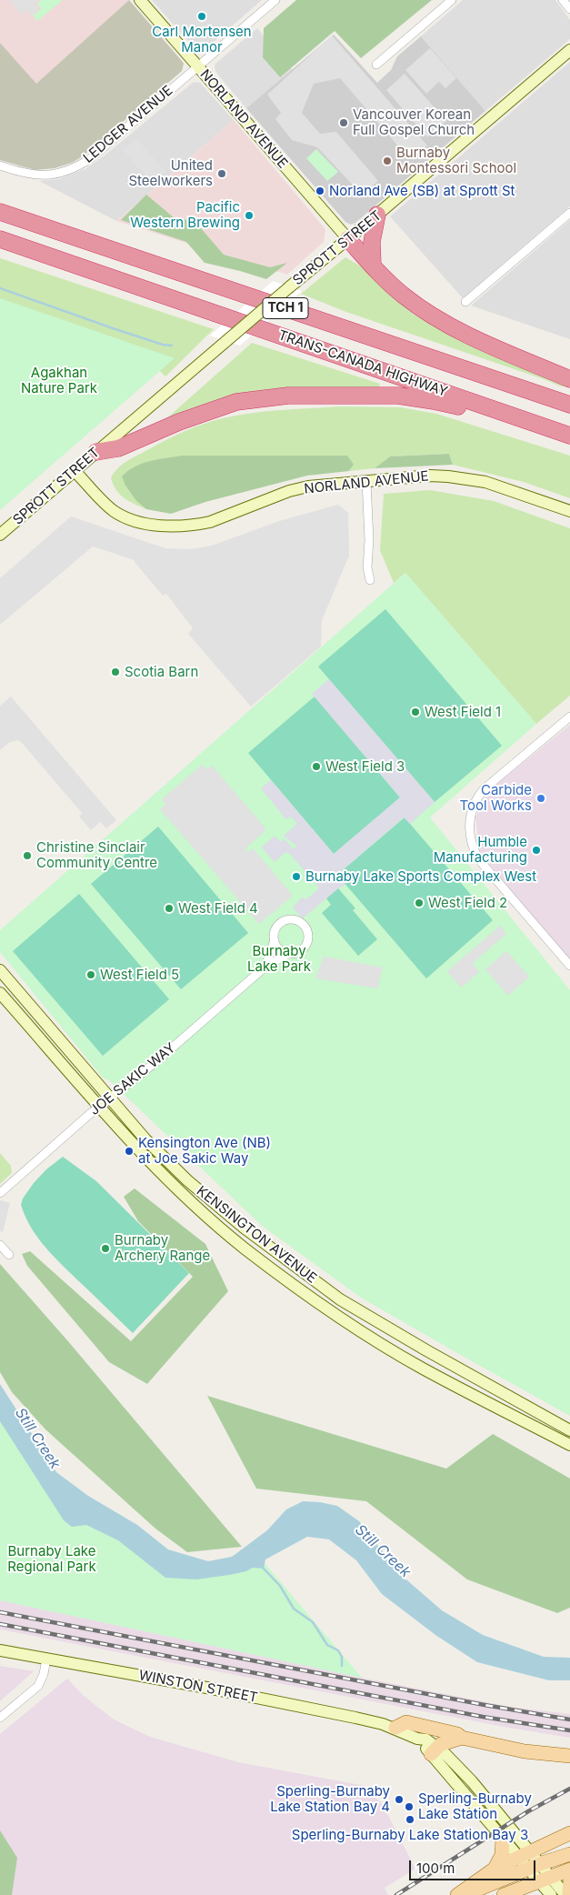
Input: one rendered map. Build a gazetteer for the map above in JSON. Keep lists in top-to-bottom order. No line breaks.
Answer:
{"streets":{"highway":["TCH 1","TRANS-CANADA HIGHWAY"],"main road":["NORLAND AVENUE","SPROTT STREET","KENSINGTON AVENUE","WINSTON STREET"],"street":["LEDGER AVENUE","JOE SAKIC WAY"]},"crossings":[["NORLAND AVENUE","LEDGER AVENUE"],["NORLAND AVENUE","SPROTT STREET"],["JOE SAKIC WAY","KENSINGTON AVENUE"]],"water":["Still Creek"],"parks":["Agakhan Nature Park","Burnaby Lake Park","Burnaby Lake Regional Park"],"places":["Carl Mortensen Manor","Vancouver Korean Full Gospel Church","Burnaby Montessori School","United Steelworkers","Norland Ave (SB) at Sprott St","Pacific Western Brewing","Scotia Barn","West Field 1","West Field 3","Carbide Tool Works","Humble Manufacturing","Christine Sinclair Community Centre","Burnaby Lake Sports Complex West","West Field 2","West Field 4","West Field 5","Kensington Ave (NB) at Joe Sakic Way","Burnaby Archery Range","Sperling-Burnaby Lake Station Bay 4","Sperling-Burnaby Lake Station","Sperling-Burnaby Lake Station Bay 3"],"scale_bar":"100 m"}
